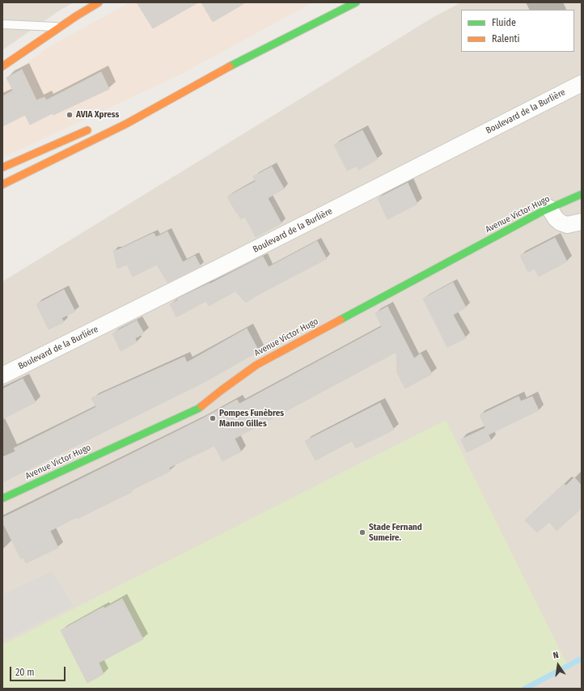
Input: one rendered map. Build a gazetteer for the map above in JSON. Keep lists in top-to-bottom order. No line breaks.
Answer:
{"streets":{"street":["Boulevard de la Burlière","Avenue Victor Hugo"]},"places":["AVIA Xpress","Pompes Funèbres Manno Gilles","Stade Fernand Sumeire."],"legend":["Fluide","Ralenti"],"scale_bar":"20 m","north":"top"}
